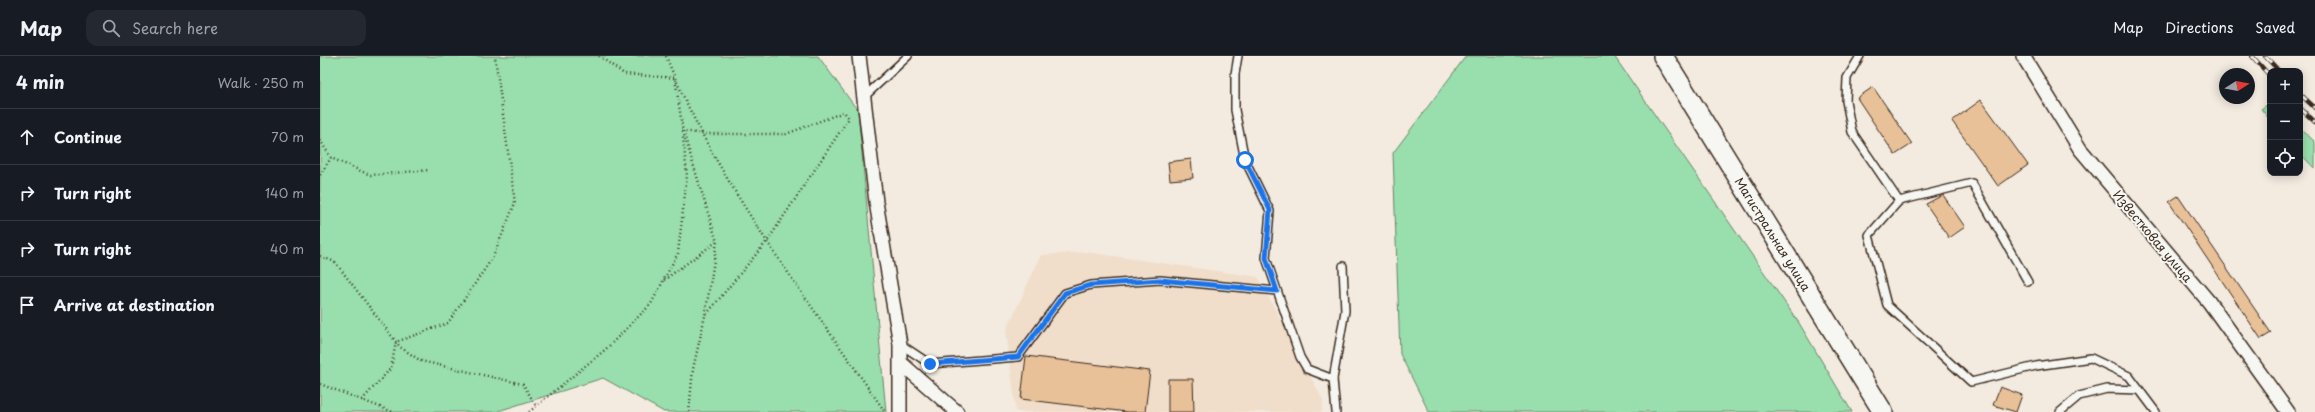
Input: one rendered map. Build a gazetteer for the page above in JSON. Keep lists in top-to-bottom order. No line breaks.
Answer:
{"streets":{"street":["Магистральная улица","Известковая улица"]},"north":"right","page":{"header":"Map","search":"Search here","nav":["Map","Directions","Saved"],"heading":["4 min","Walk · 250 m"],"map_buttons":["+","−"],"list":[["Continue","70 m"],["Turn right","140 m"],["Turn right","40 m"],"Arrive at destination"]}}
